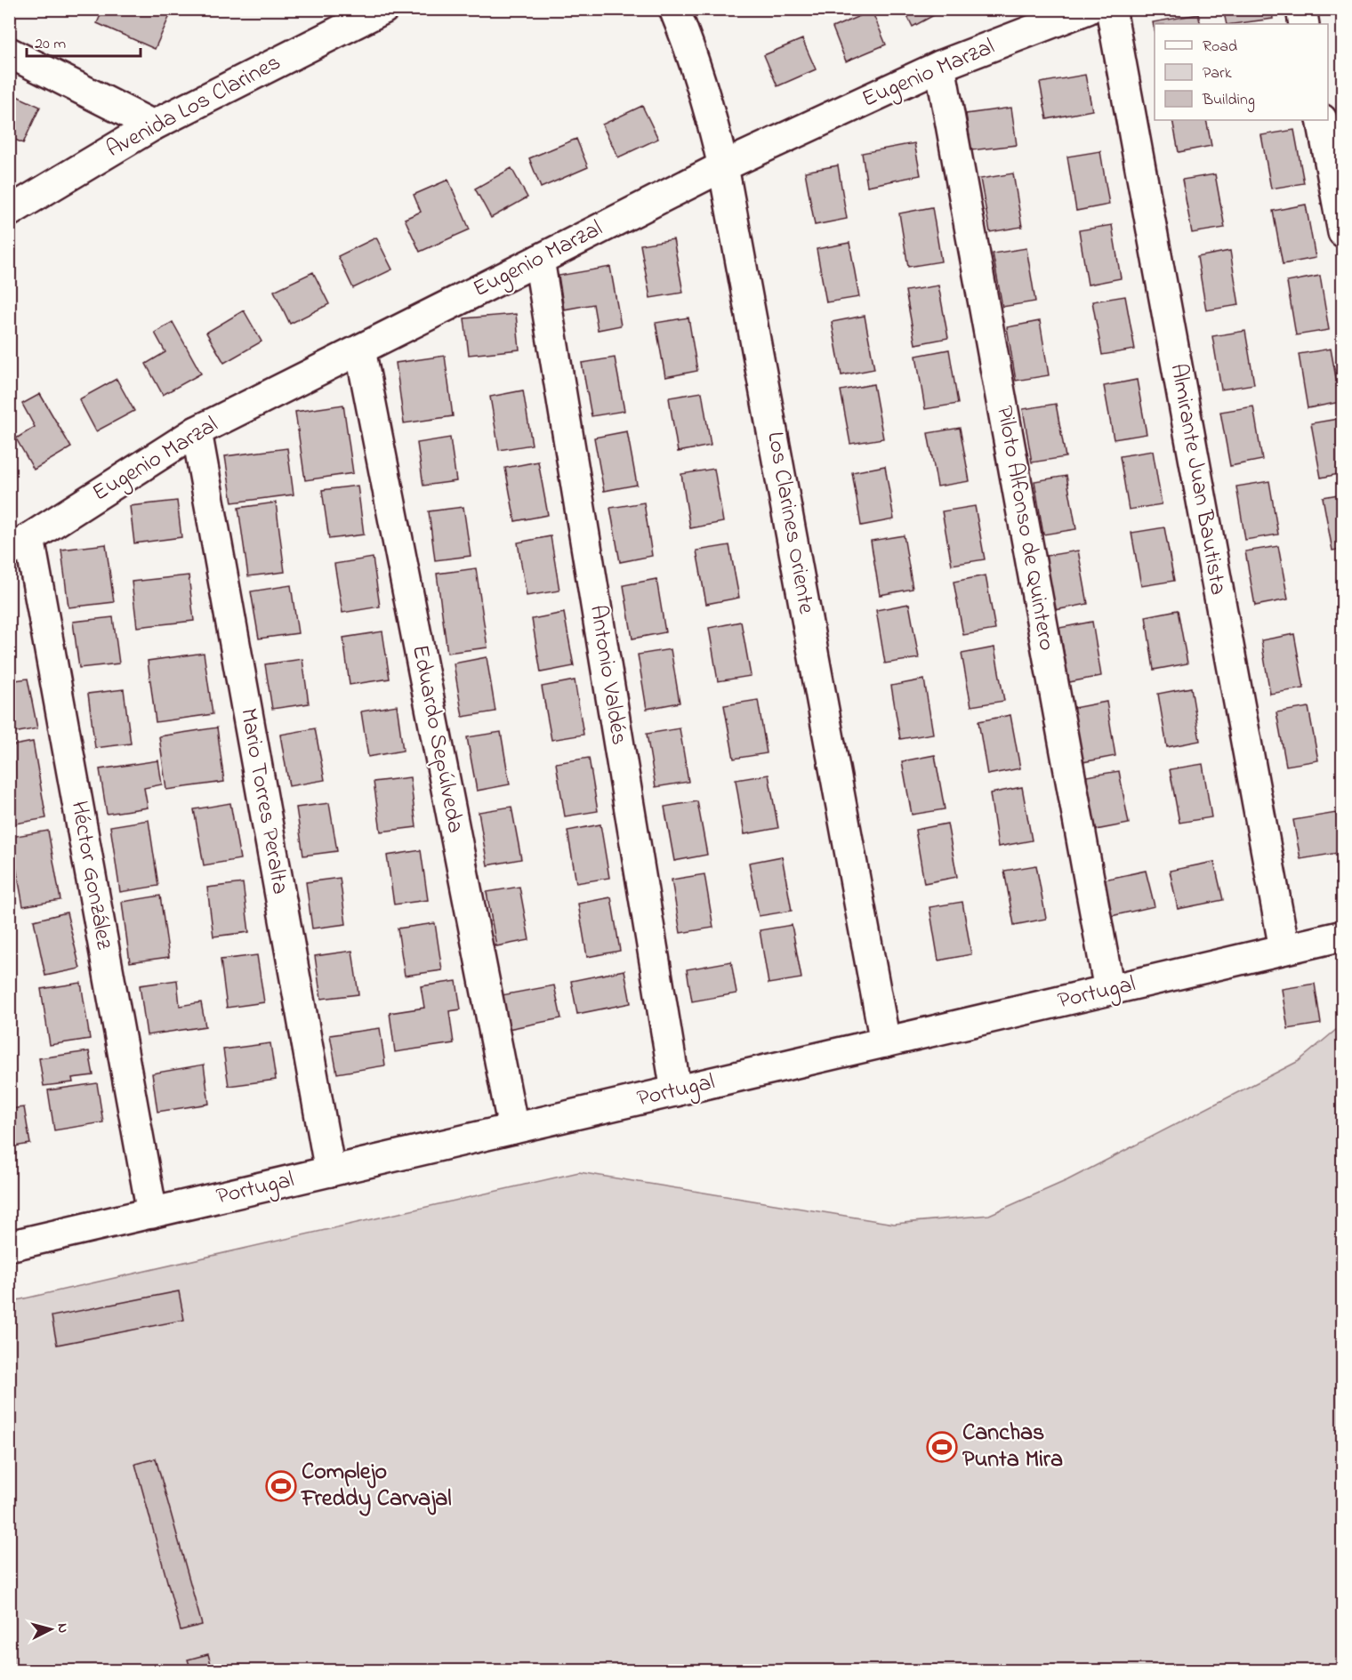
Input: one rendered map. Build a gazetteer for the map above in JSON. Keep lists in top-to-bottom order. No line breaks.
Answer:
{"streets":{"street":["Eugenio Marzal","Avenida Los Clarines","Almirante Juan Bautista","Los Clarines Oriente","Piloto Alfonso de Quintero","Antonio Valdés","Eduardo Sepúlveda","Mario Torres Peralta","Héctor González","Portugal"]},"crossings":[["Eugenio Marzal","Los Clarines Oriente"],["Eugenio Marzal","Piloto Alfonso de Quintero"],["Eugenio Marzal","Antonio Valdés"],["Eugenio Marzal","Eduardo Sepúlveda"],["Eugenio Marzal","Mario Torres Peralta"],["Eugenio Marzal","Héctor González"],["Almirante Juan Bautista","Portugal"],["Los Clarines Oriente","Portugal"],["Piloto Alfonso de Quintero","Portugal"],["Antonio Valdés","Portugal"],["Eduardo Sepúlveda","Portugal"],["Mario Torres Peralta","Portugal"],["Héctor González","Portugal"]],"places":{"sports":["Canchas Punta Mira","Complejo Freddy Carvajal"]},"legend":["Road","Park","Building"],"scale_bar":"20 m","north":"right"}
